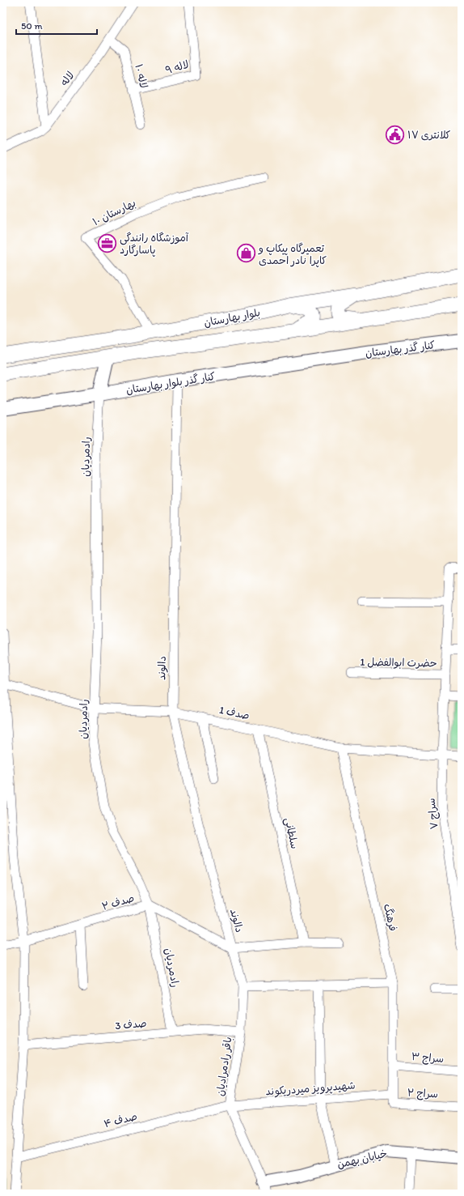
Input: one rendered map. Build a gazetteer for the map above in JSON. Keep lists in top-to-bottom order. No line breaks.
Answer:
{"streets":{"main road":["بلوار بهارستان","کنار گذر بهارستان","کنار گذر بلوار بهارستان"],"street":["لاله ۹","لاله ۱۰","لاله","بهارستان ۱۰","رادمردیان","حضرت ابوالفضل 1","دالوند","صدف 1","سراج ۷","سلطانی","صدف ۲","فرهنگ","صدف 3","سراج ۳","باقر رادمرادیان","شهیدپرویز میردریکوند","سراج ۲","صدف ۴","خیابان بهمن"]},"crossings":[["لاله ۹","لاله ۱۰"],["لاله ۱۰","لاله"],["بهارستان ۱۰","بلوار بهارستان"],["کنار گذر بهارستان","کنار گذر بلوار بهارستان"],["کنار گذر بلوار بهارستان","رادمردیان"],["کنار گذر بلوار بهارستان","دالوند"],["رادمردیان","صدف 1"],["رادمردیان","صدف ۲"],["رادمردیان","صدف 3"],["حضرت ابوالفضل 1","سراج ۷"],["دالوند","صدف 1"],["دالوند","صدف ۲"],["دالوند","باقر رادمرادیان"],["صدف 1","سراج ۷"],["صدف 1","سلطانی"],["صدف 1","فرهنگ"],["صدف ۲","باقر رادمرادیان"],["فرهنگ","سراج ۳"],["فرهنگ","شهیدپرویز میردریکوند"],["فرهنگ","سراج ۲"],["صدف 3","باقر رادمرادیان"],["باقر رادمرادیان","شهیدپرویز میردریکوند"],["باقر رادمرادیان","صدف ۴"],["باقر رادمرادیان","خیابان بهمن"],["شهیدپرویز میردریکوند","سراج ۲"],["شهیدپرویز میردریکوند","صدف ۴"]],"places":{"public building":["کلانتری ۱۷"],"office":["آموزشگاه رانندگی پاسارگارد"],"shop":["تعمیرگاه پیکاپ و کاپرا نادر احمدی"]},"scale_bar":"50 m"}
